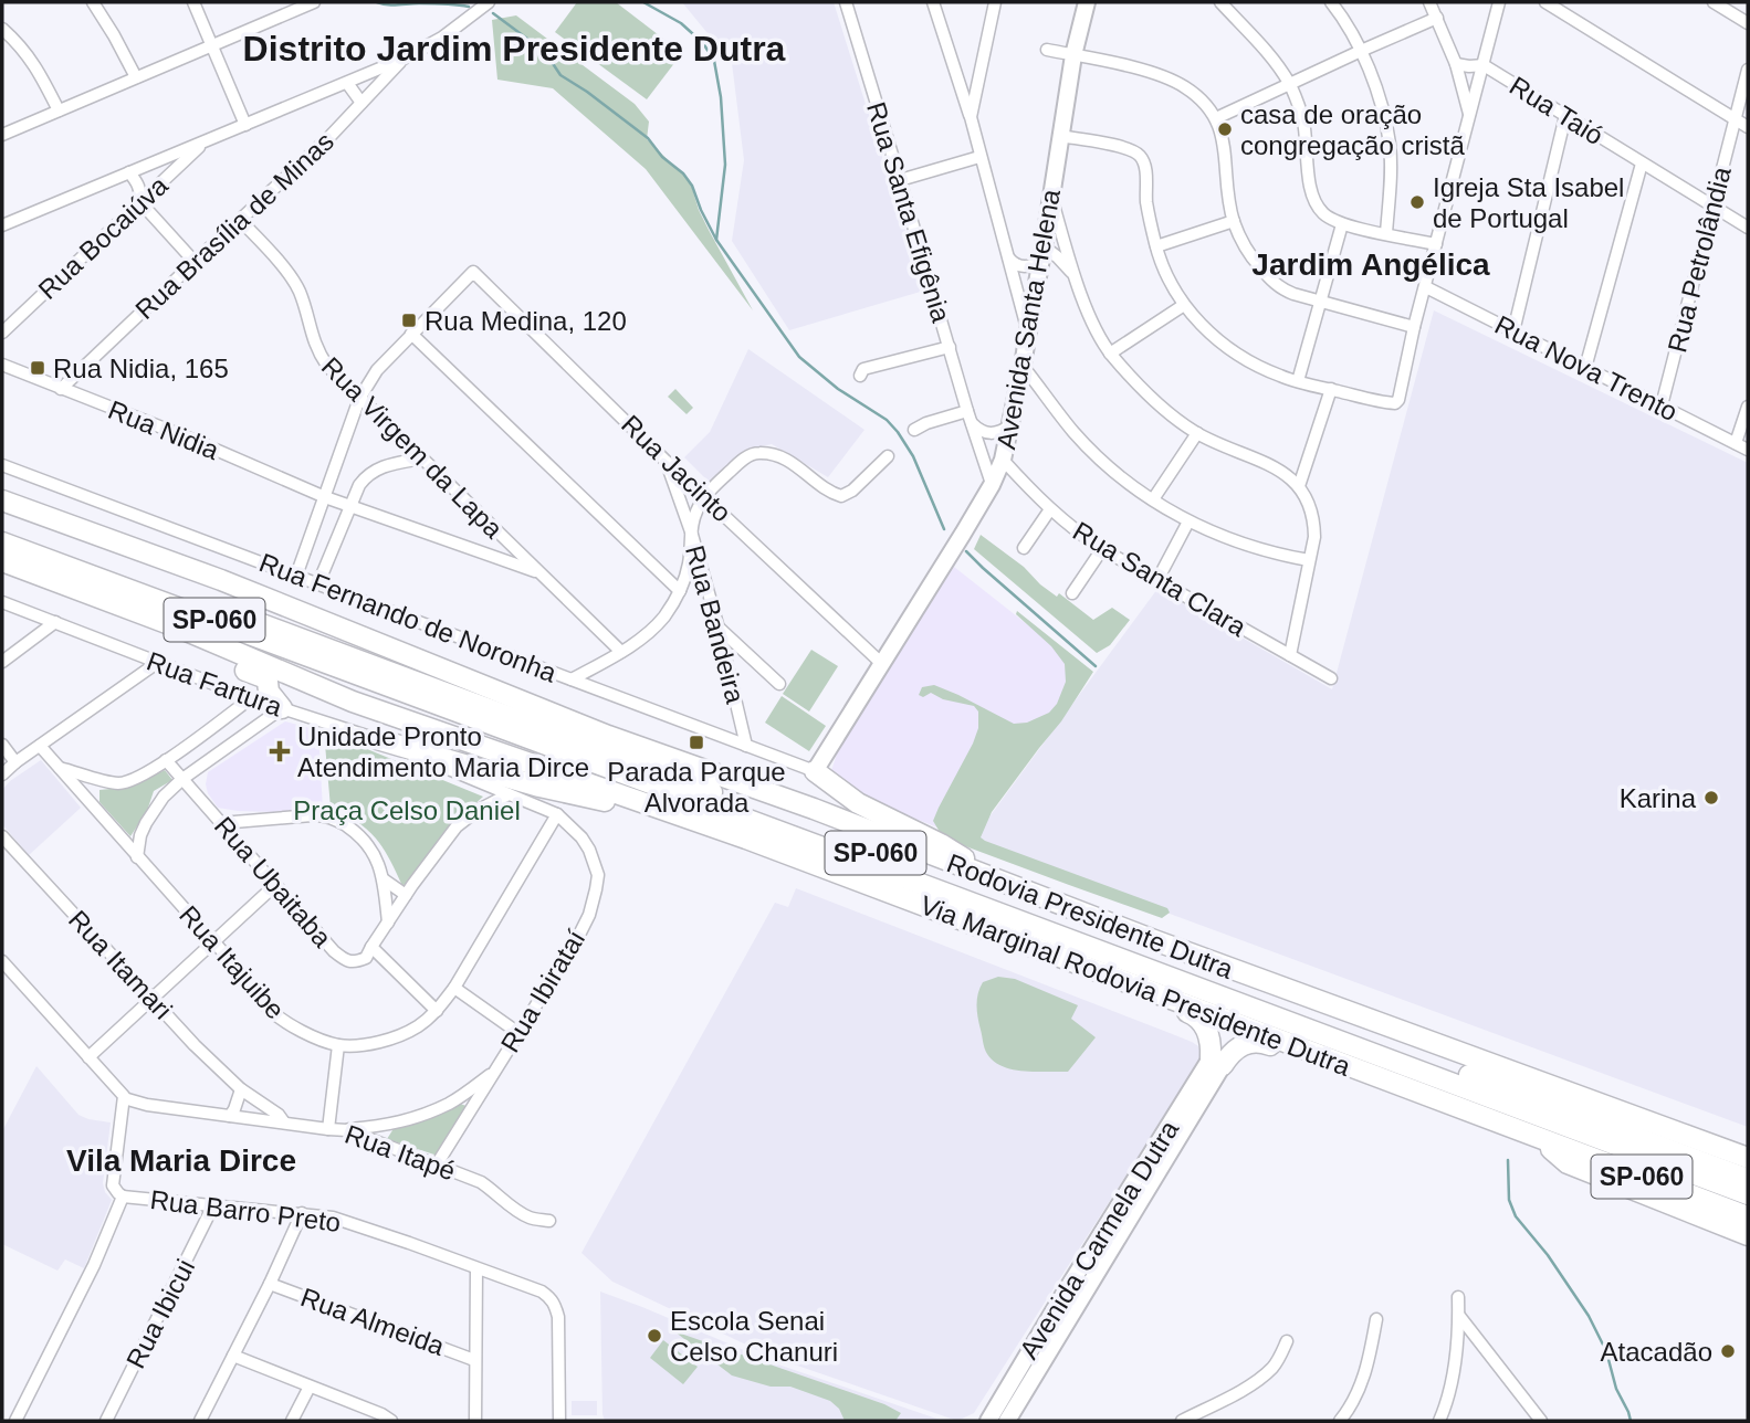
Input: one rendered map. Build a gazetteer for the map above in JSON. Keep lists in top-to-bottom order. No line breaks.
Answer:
{"streets":{"highway":["SP-060","Rodovia Presidente Dutra","Via Marginal Rodovia Presidente Dutra"],"street":["Rua Taió","Rua Santa Efigênia","Rua Brasília de Minas","Rua Bocaiúva","Rua Petrolândia","Avenida Santa Helena","Rua Nova Trento","Rua Nidia","Rua Virgem da Lapa","Rua Jacinto","Rua Santa Clara","Rua Fernando de Noronha","Rua Bandeira","Rua Fartura","Rua Ubaitaba","Rua Itajuibe","Rua Itamari","Rua Ibirataí","Rua Itapé","Rua Barro Preto","Avenida Carmela Dutra","Rua Ibicui","Rua Almeida"]},"crossings":[["Rua Taió","Rua Petrolândia"],["Rua Santa Efigênia","Avenida Santa Helena"],["Rua Brasília de Minas","Rua Nidia"],["Rua Brasília de Minas","Rua Virgem da Lapa"],["Rua Petrolândia","Rua Nova Trento"],["Avenida Santa Helena","Rua Jacinto"],["Avenida Santa Helena","Rua Santa Clara"],["Avenida Santa Helena","Rua Fernando de Noronha"],["Rua Nidia","Rua Virgem da Lapa"],["Rua Jacinto","Rua Bandeira"],["Rua Fernando de Noronha","Rua Bandeira"],["Rua Fartura","Rua Ubaitaba"],["Rua Fartura","Rua Itajuibe"],["Rua Fartura","Rua Ibirataí"],["Rua Itajuibe","Rua Ibirataí"],["Rua Itamari","Rua Itapé"],["Rua Ibirataí","Rua Itapé"],["Rua Barro Preto","Rua Ibicui"]],"districts":["Distrito Jardim Presidente Dutra","Jardim Angélica","Vila Maria Dirce"],"parks":["Praça Celso Daniel"],"places":{"other":["casa de oração congregação cristã","Igreja Sta Isabel de Portugal","Karina","Escola Senai Celso Chanuri","Atacadão"],"transit":["Rua Medina, 120","Rua Nidia, 165","Parada Parque Alvorada"],"health":["Unidade Pronto Atendimento Maria Dirce"]}}
